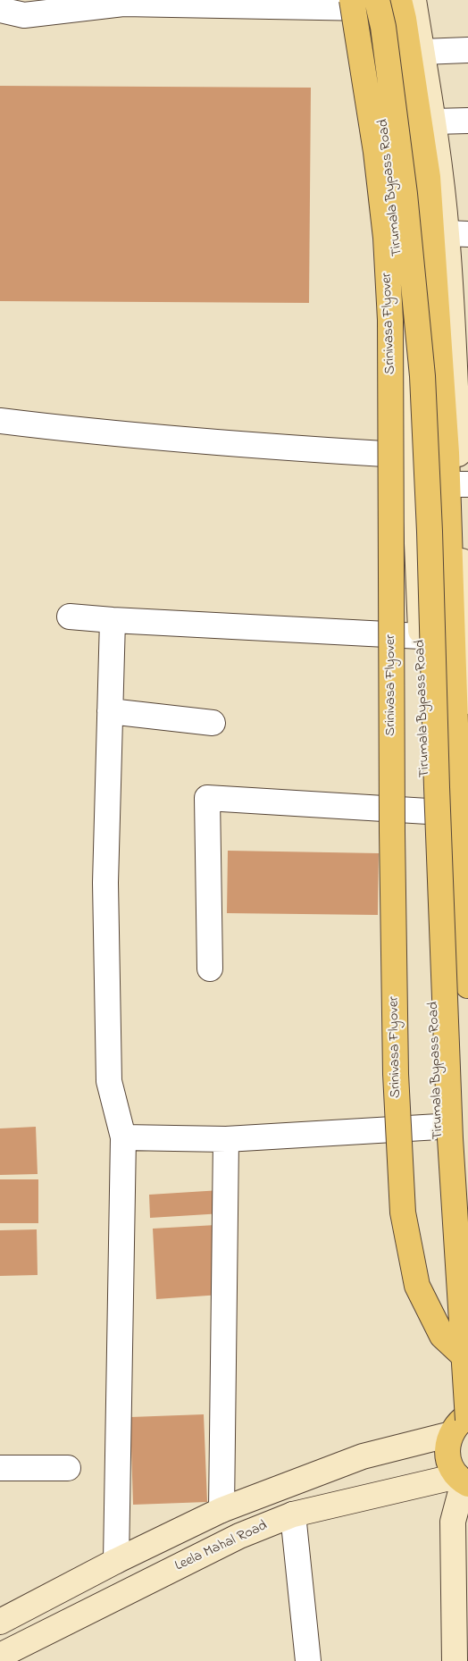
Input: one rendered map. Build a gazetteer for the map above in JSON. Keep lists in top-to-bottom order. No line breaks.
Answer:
{"streets":{"main road":["Srinivasa Flyover"],"street":["Tirumala Bypass Road","Leela Mahal Road"]},"crossings":[["Tirumala Bypass Road","Srinivasa Flyover"],["Srinivasa Flyover","Leela Mahal Road"]]}
